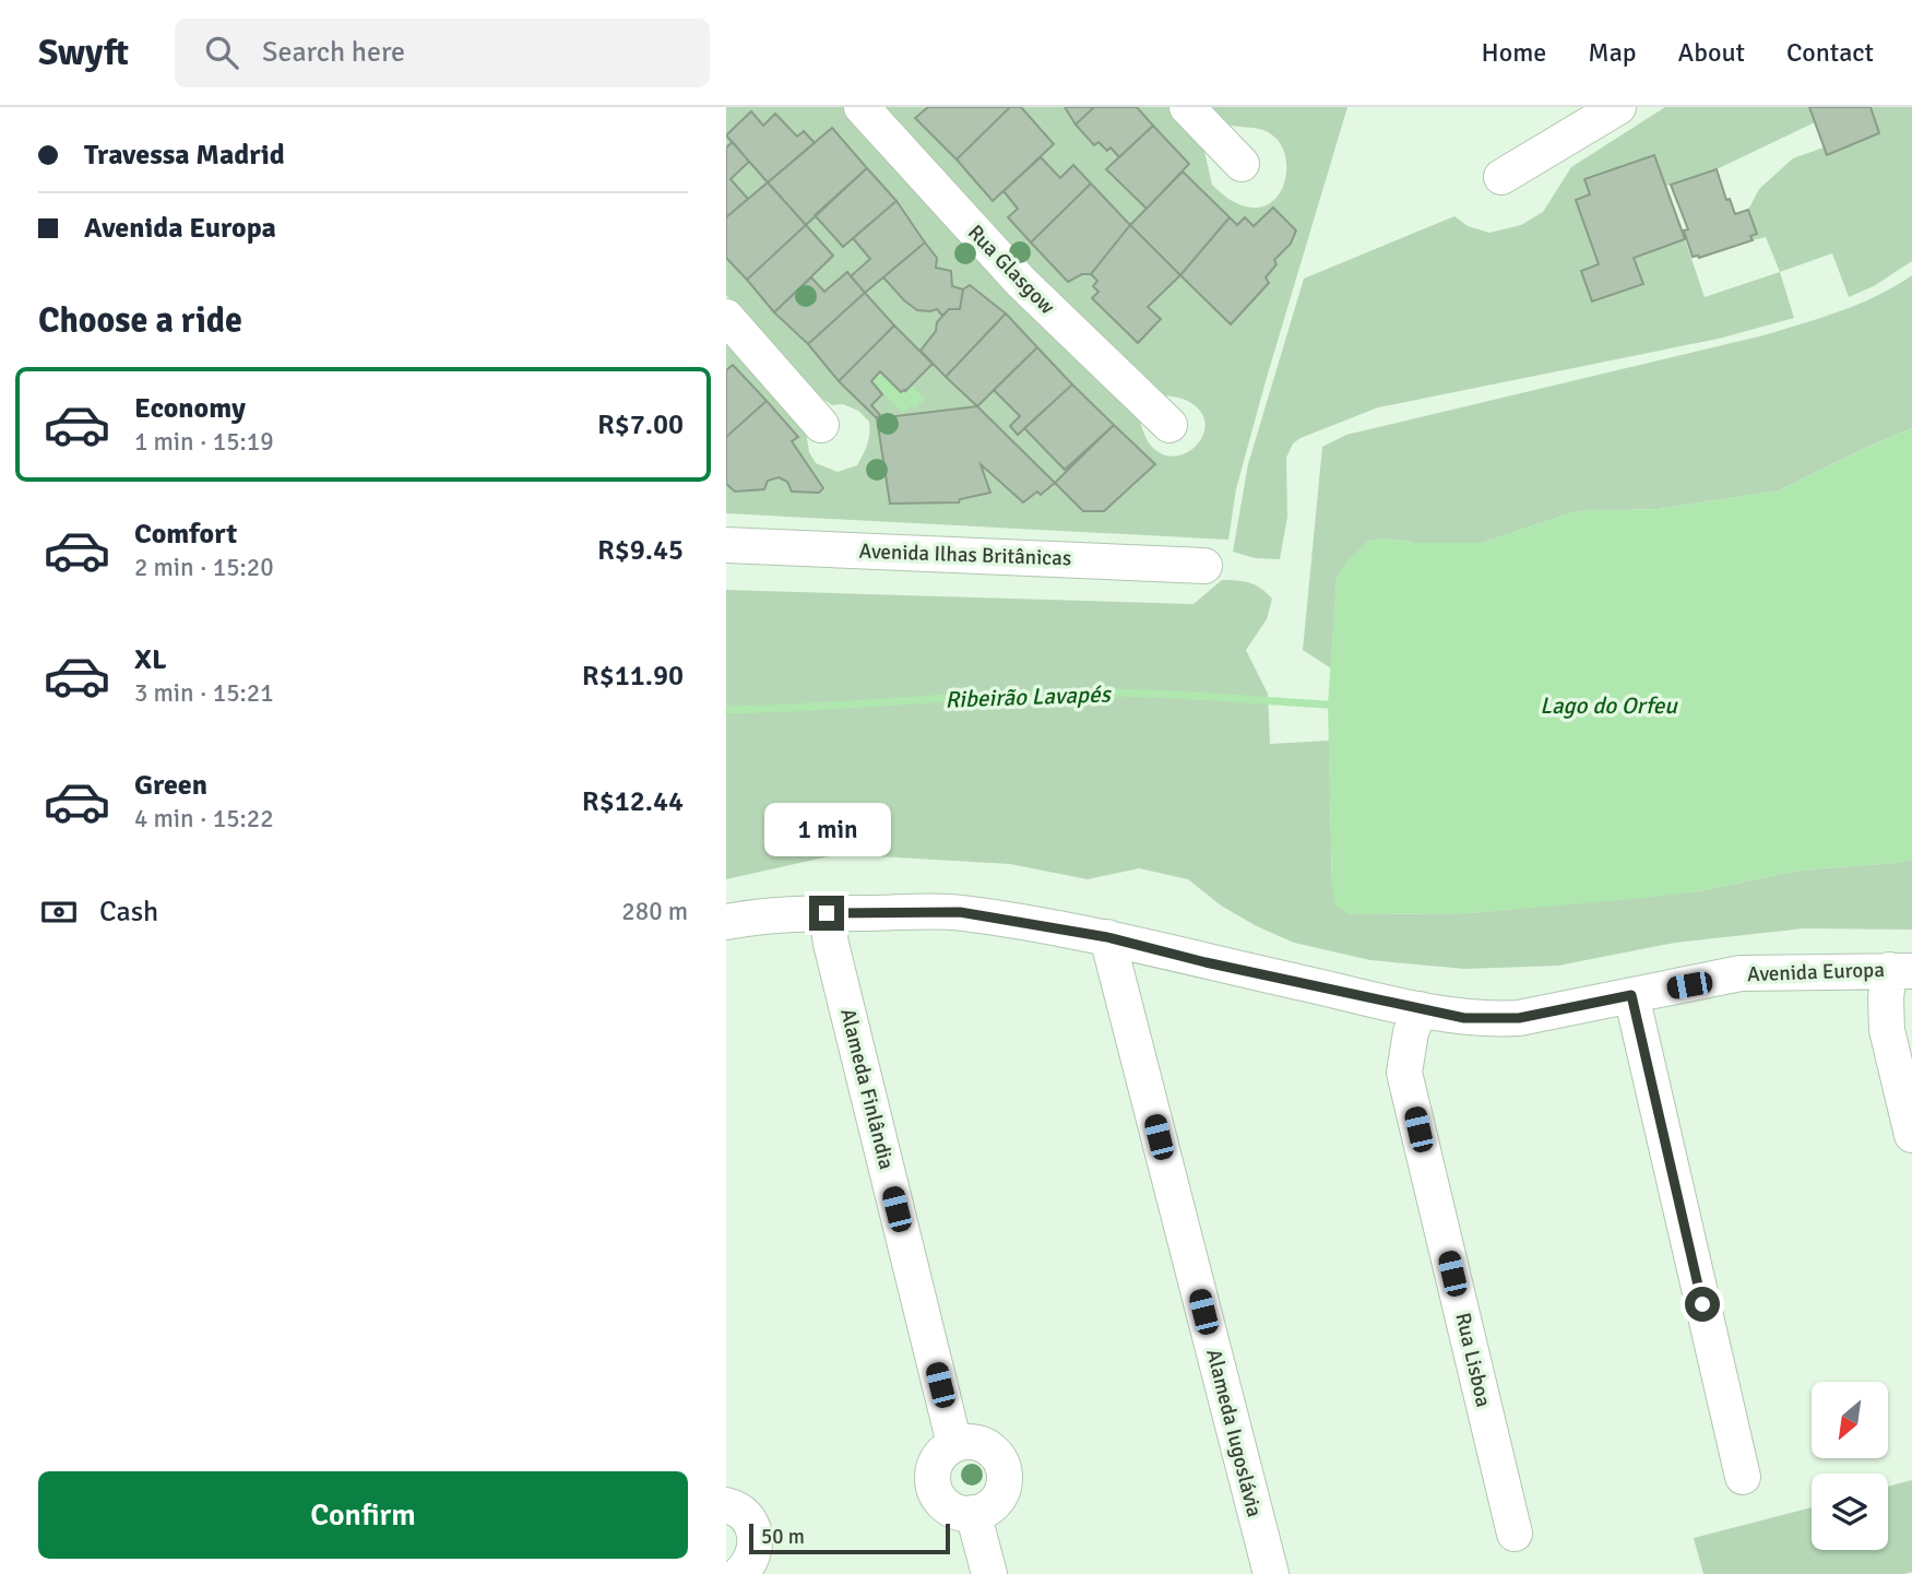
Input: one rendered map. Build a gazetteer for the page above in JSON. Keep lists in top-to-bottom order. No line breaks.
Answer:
{"streets":{"street":["Rua Glasgow","Avenida Ilhas Britânicas","Avenida Europa","Alameda Finlândia","Rua Lisboa","Alameda Iugoslávia"]},"crossings":[["Avenida Europa","Alameda Finlândia"],["Avenida Europa","Rua Lisboa"],["Avenida Europa","Alameda Iugoslávia"]],"water":["Ribeirão Lavapés","Lago do Orfeu"],"scale_bar":"50 m","north":"bottom left","page":{"header":"Swyft","search":"Search here","nav":["Home","Map","About","Contact"],"banner":["Travessa Madrid","Avenida Europa"],"heading":"Choose a ride","list":[{"name":"Economy","note":"1 min · 15:19","value":"R$7.00"},{"name":"Comfort","note":"2 min · 15:20","value":"R$9.45"},{"name":"XL","note":"3 min · 15:21","value":"R$11.90"},{"name":"Green","note":"4 min · 15:22","value":"R$12.44"}],"bubble":"1 min","pay":["Cash","280 m"],"buttons":"Confirm","scale":"50 m"}}
